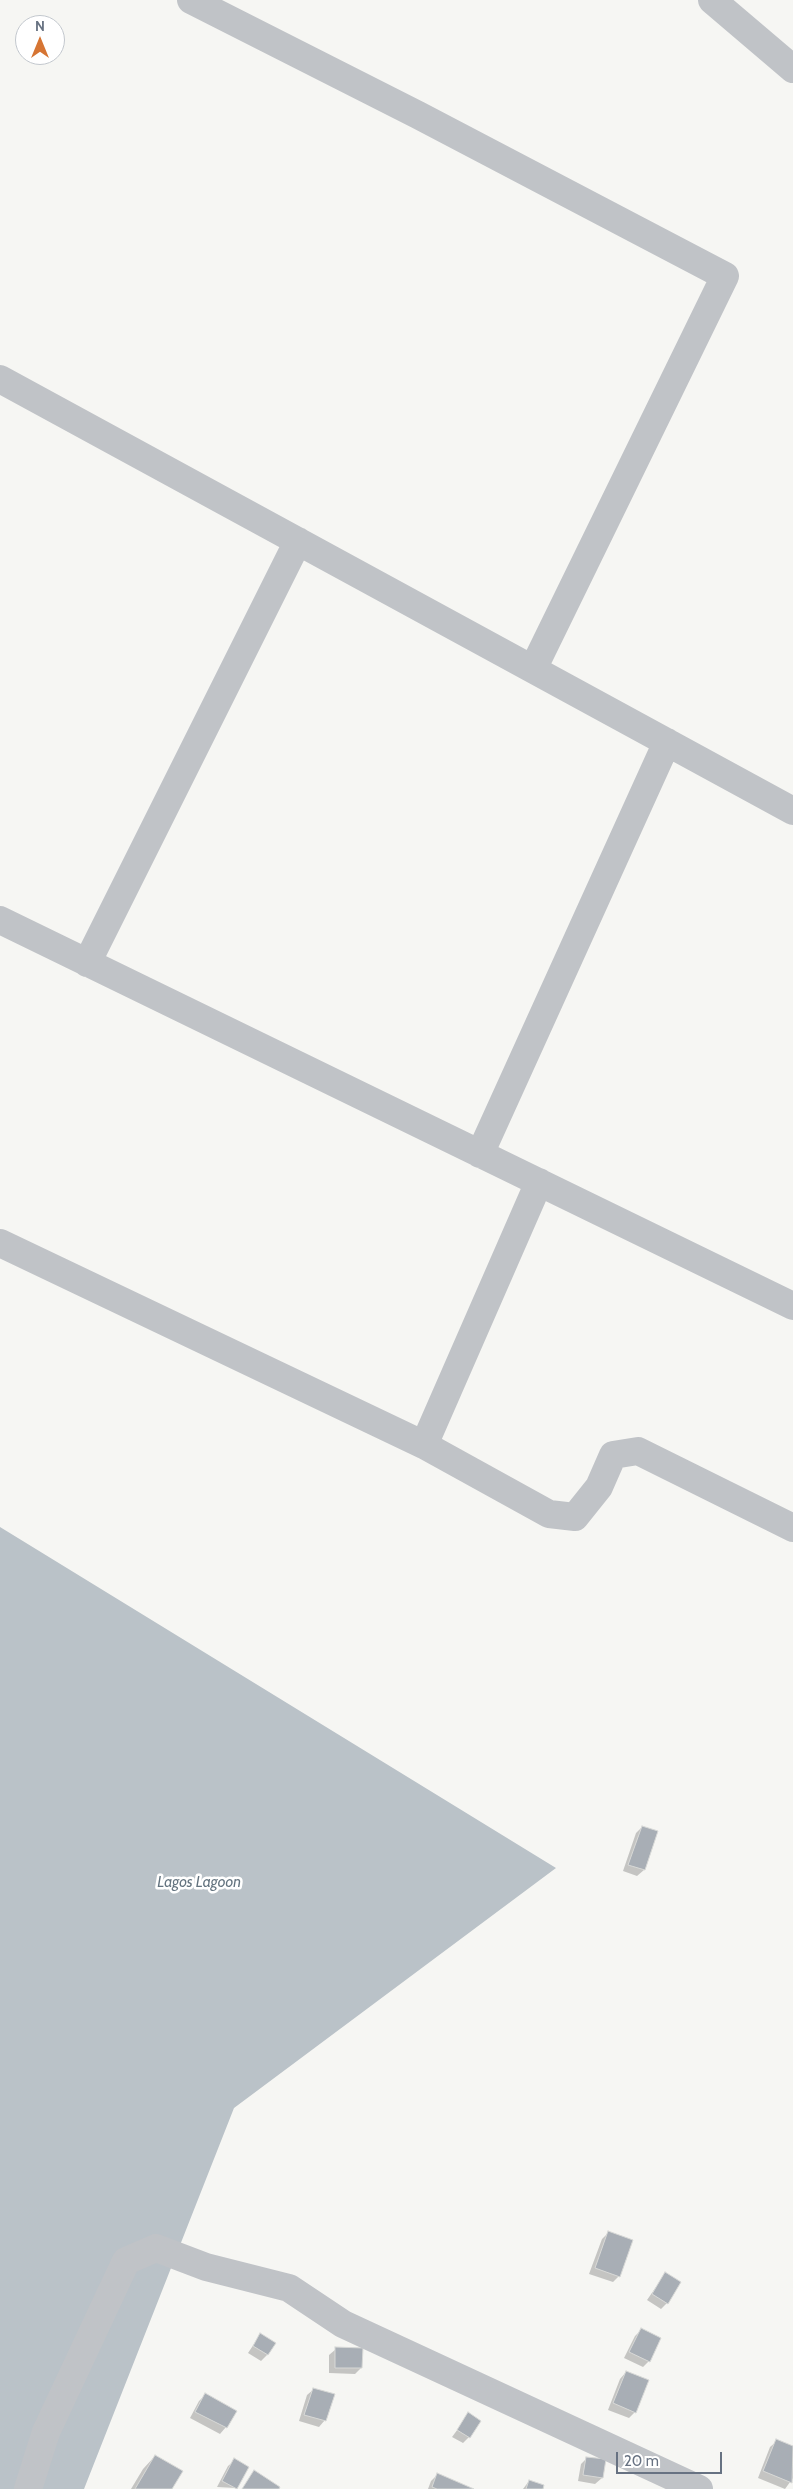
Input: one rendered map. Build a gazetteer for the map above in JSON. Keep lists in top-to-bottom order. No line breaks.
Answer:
{"water":["Lagos Lagoon"],"scale_bar":"20 m","north":"top"}
